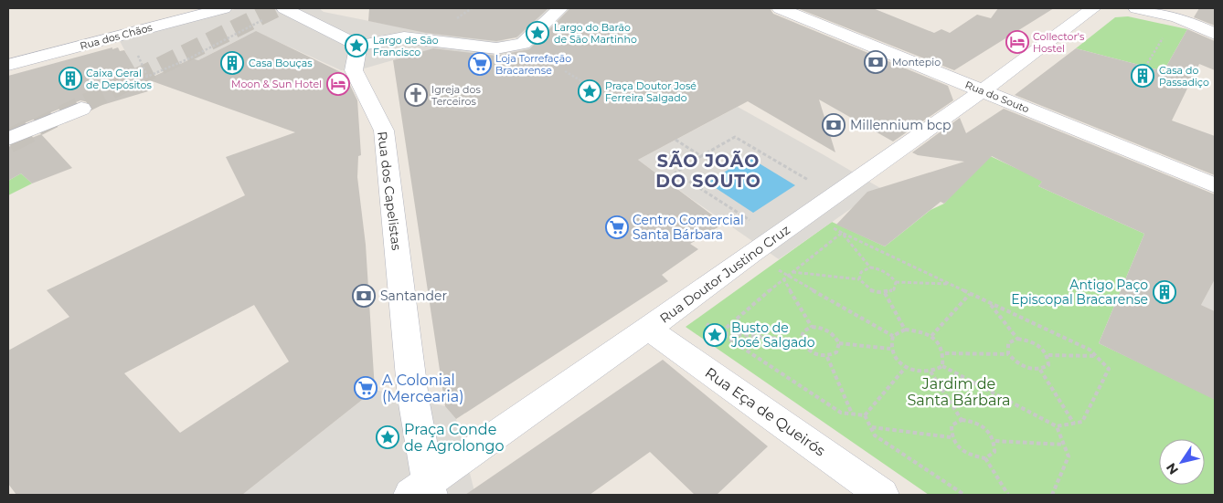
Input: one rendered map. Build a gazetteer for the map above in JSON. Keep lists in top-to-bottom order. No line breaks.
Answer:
{"streets":{"street":["Rua dos Chãos","Rua do Souto","Rua dos Capelistas","Rua Doutor Justino Cruz","Rua Eça de Queirós"]},"crossings":[["Rua do Souto","Rua Doutor Justino Cruz"],["Rua dos Capelistas","Rua Doutor Justino Cruz"],["Rua Doutor Justino Cruz","Rua Eça de Queirós"]],"districts":["SÃO JOÃO DO SOUTO"],"parks":["Jardim de Santa Bárbara"],"places":{"place":["Largo do Barão de São Martinho","Largo de São Francisco","Praça Doutor José Ferreira Salgado","Busto de José Salgado","Praça Conde de Agrolongo"],"hotel":["Collector's Hostel","Moon & Sun Hotel"],"bank":["Montepio","Millennium bcp","Santander"],"building":["Casa Bouças","Casa do Passadiço","Caixa Geral de Depósitos","Antigo Paço Episcopal Bracarense"],"supermarket":["Loja Torrefação Bracarense","Centro Comercial Santa Bárbara","A Colonial (Mercearia)"],"church":["Igreja dos Terceiros"]},"north":"bottom left"}
